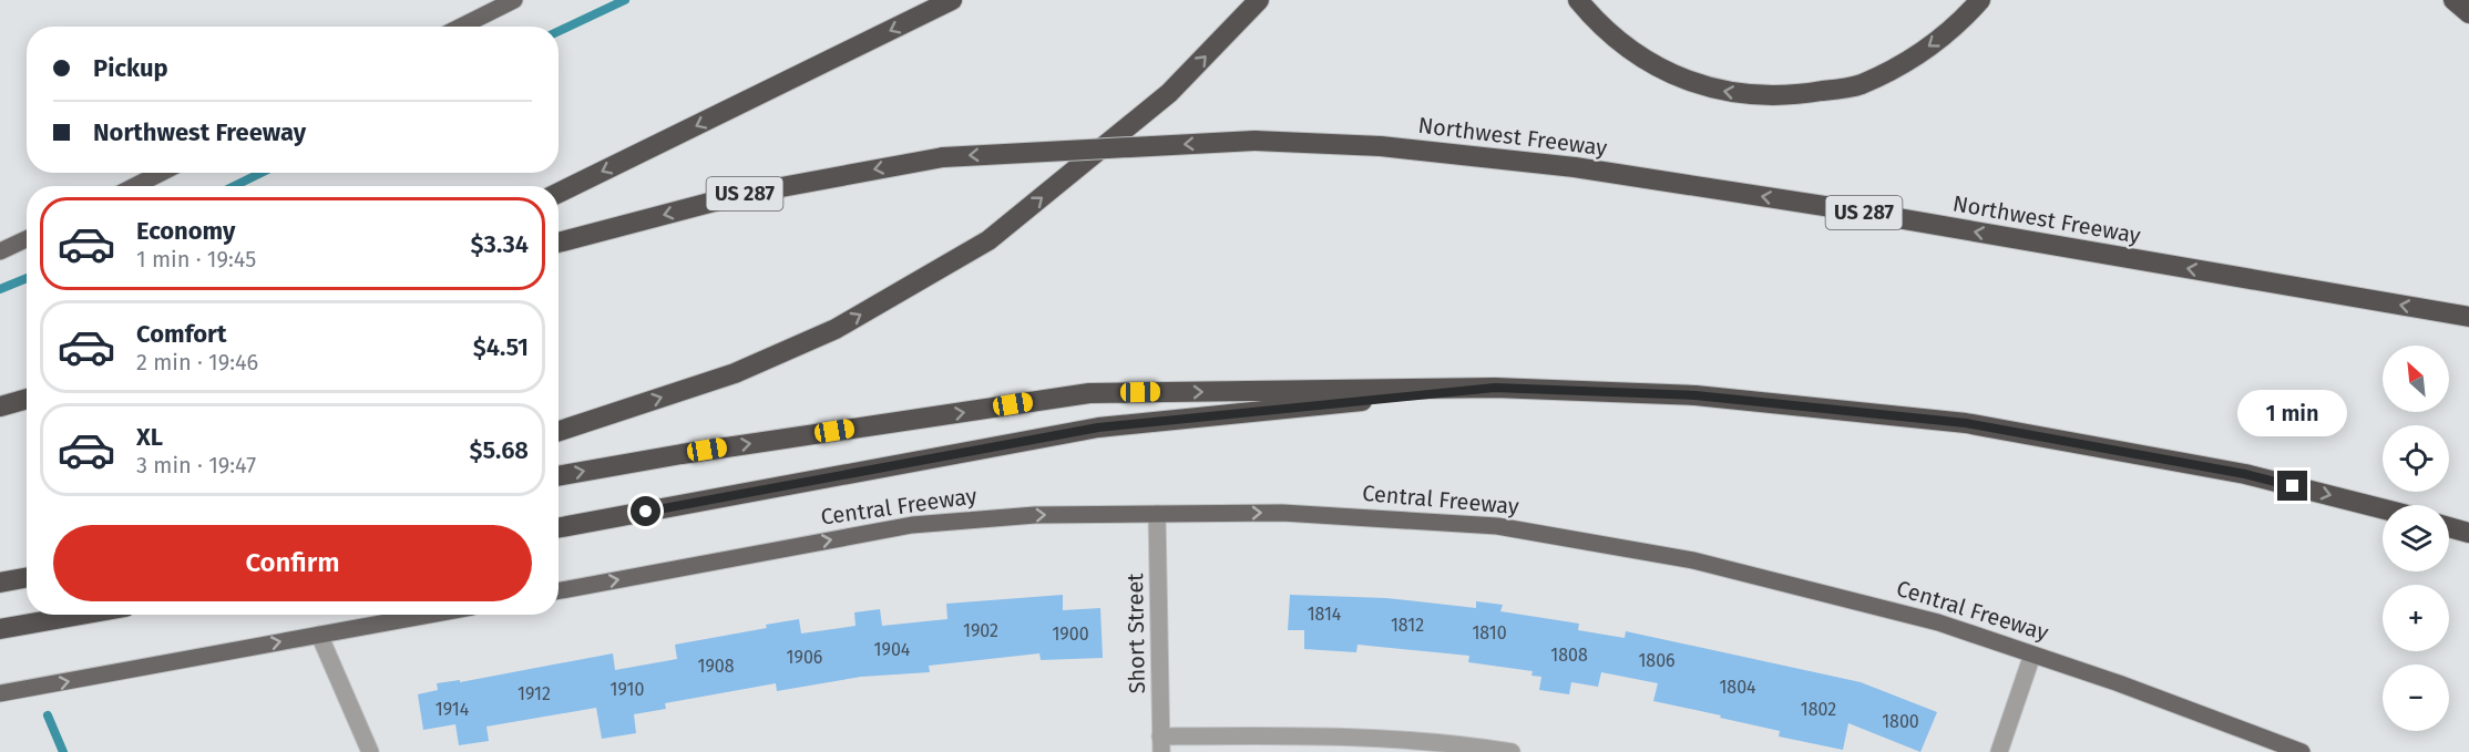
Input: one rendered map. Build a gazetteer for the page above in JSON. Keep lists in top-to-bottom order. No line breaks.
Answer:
{"streets":{"highway":["Northwest Freeway","US 287"],"main road":["Central Freeway"],"street":["Short Street"]},"crossings":[["Central Freeway","Short Street"]],"one_way":["Northwest Freeway","Central Freeway"],"house_numbers":["1814","1812","1902","1810","1900","1904","1808","1906","1806","1908","1804","1910","1912","1914","1802","1800"],"north":"top left","page":{"banner":["Pickup","Northwest Freeway"],"list":[{"name":"Economy","note":"1 min · 19:45","value":"$3.34"},{"name":"Comfort","note":"2 min · 19:46","value":"$4.51"},{"name":"XL","note":"3 min · 19:47","value":"$5.68"}],"map_buttons":["+","−"],"bubble":"1 min","buttons":"Confirm"}}
